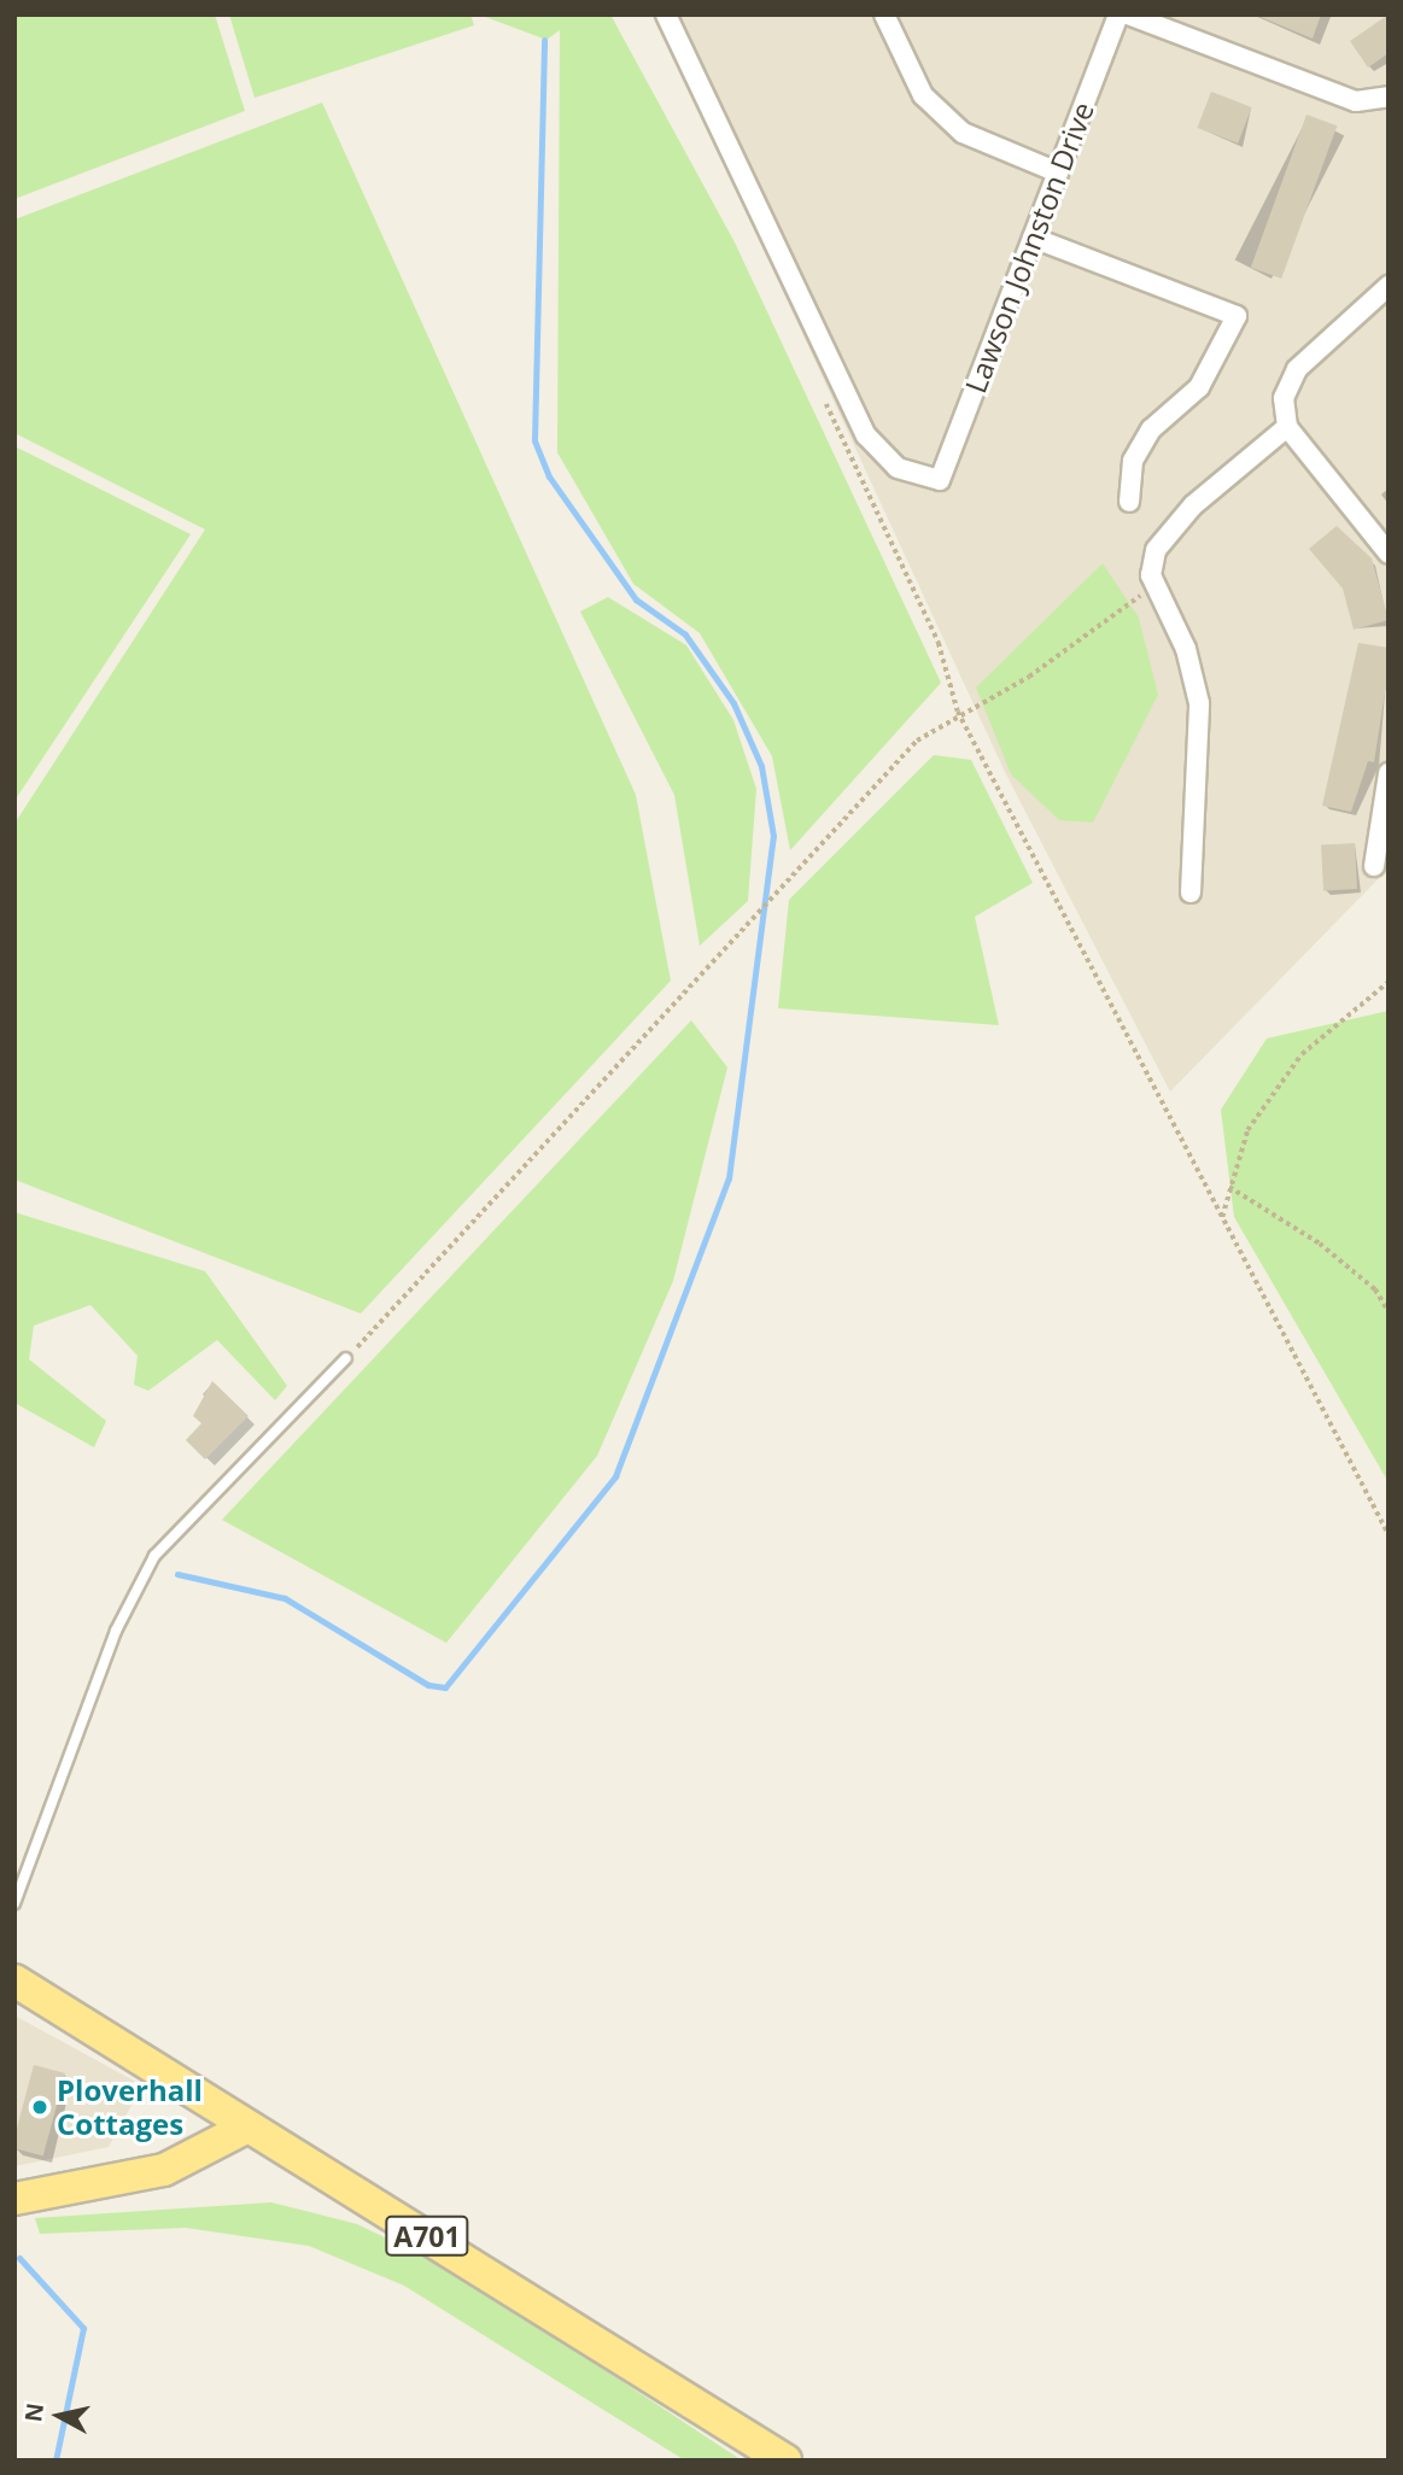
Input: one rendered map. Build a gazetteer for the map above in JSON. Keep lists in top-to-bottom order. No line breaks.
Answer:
{"streets":{"main road":["A701"],"street":["Lawson Johnston Drive"]},"places":["Ploverhall Cottages"],"north":"left"}
